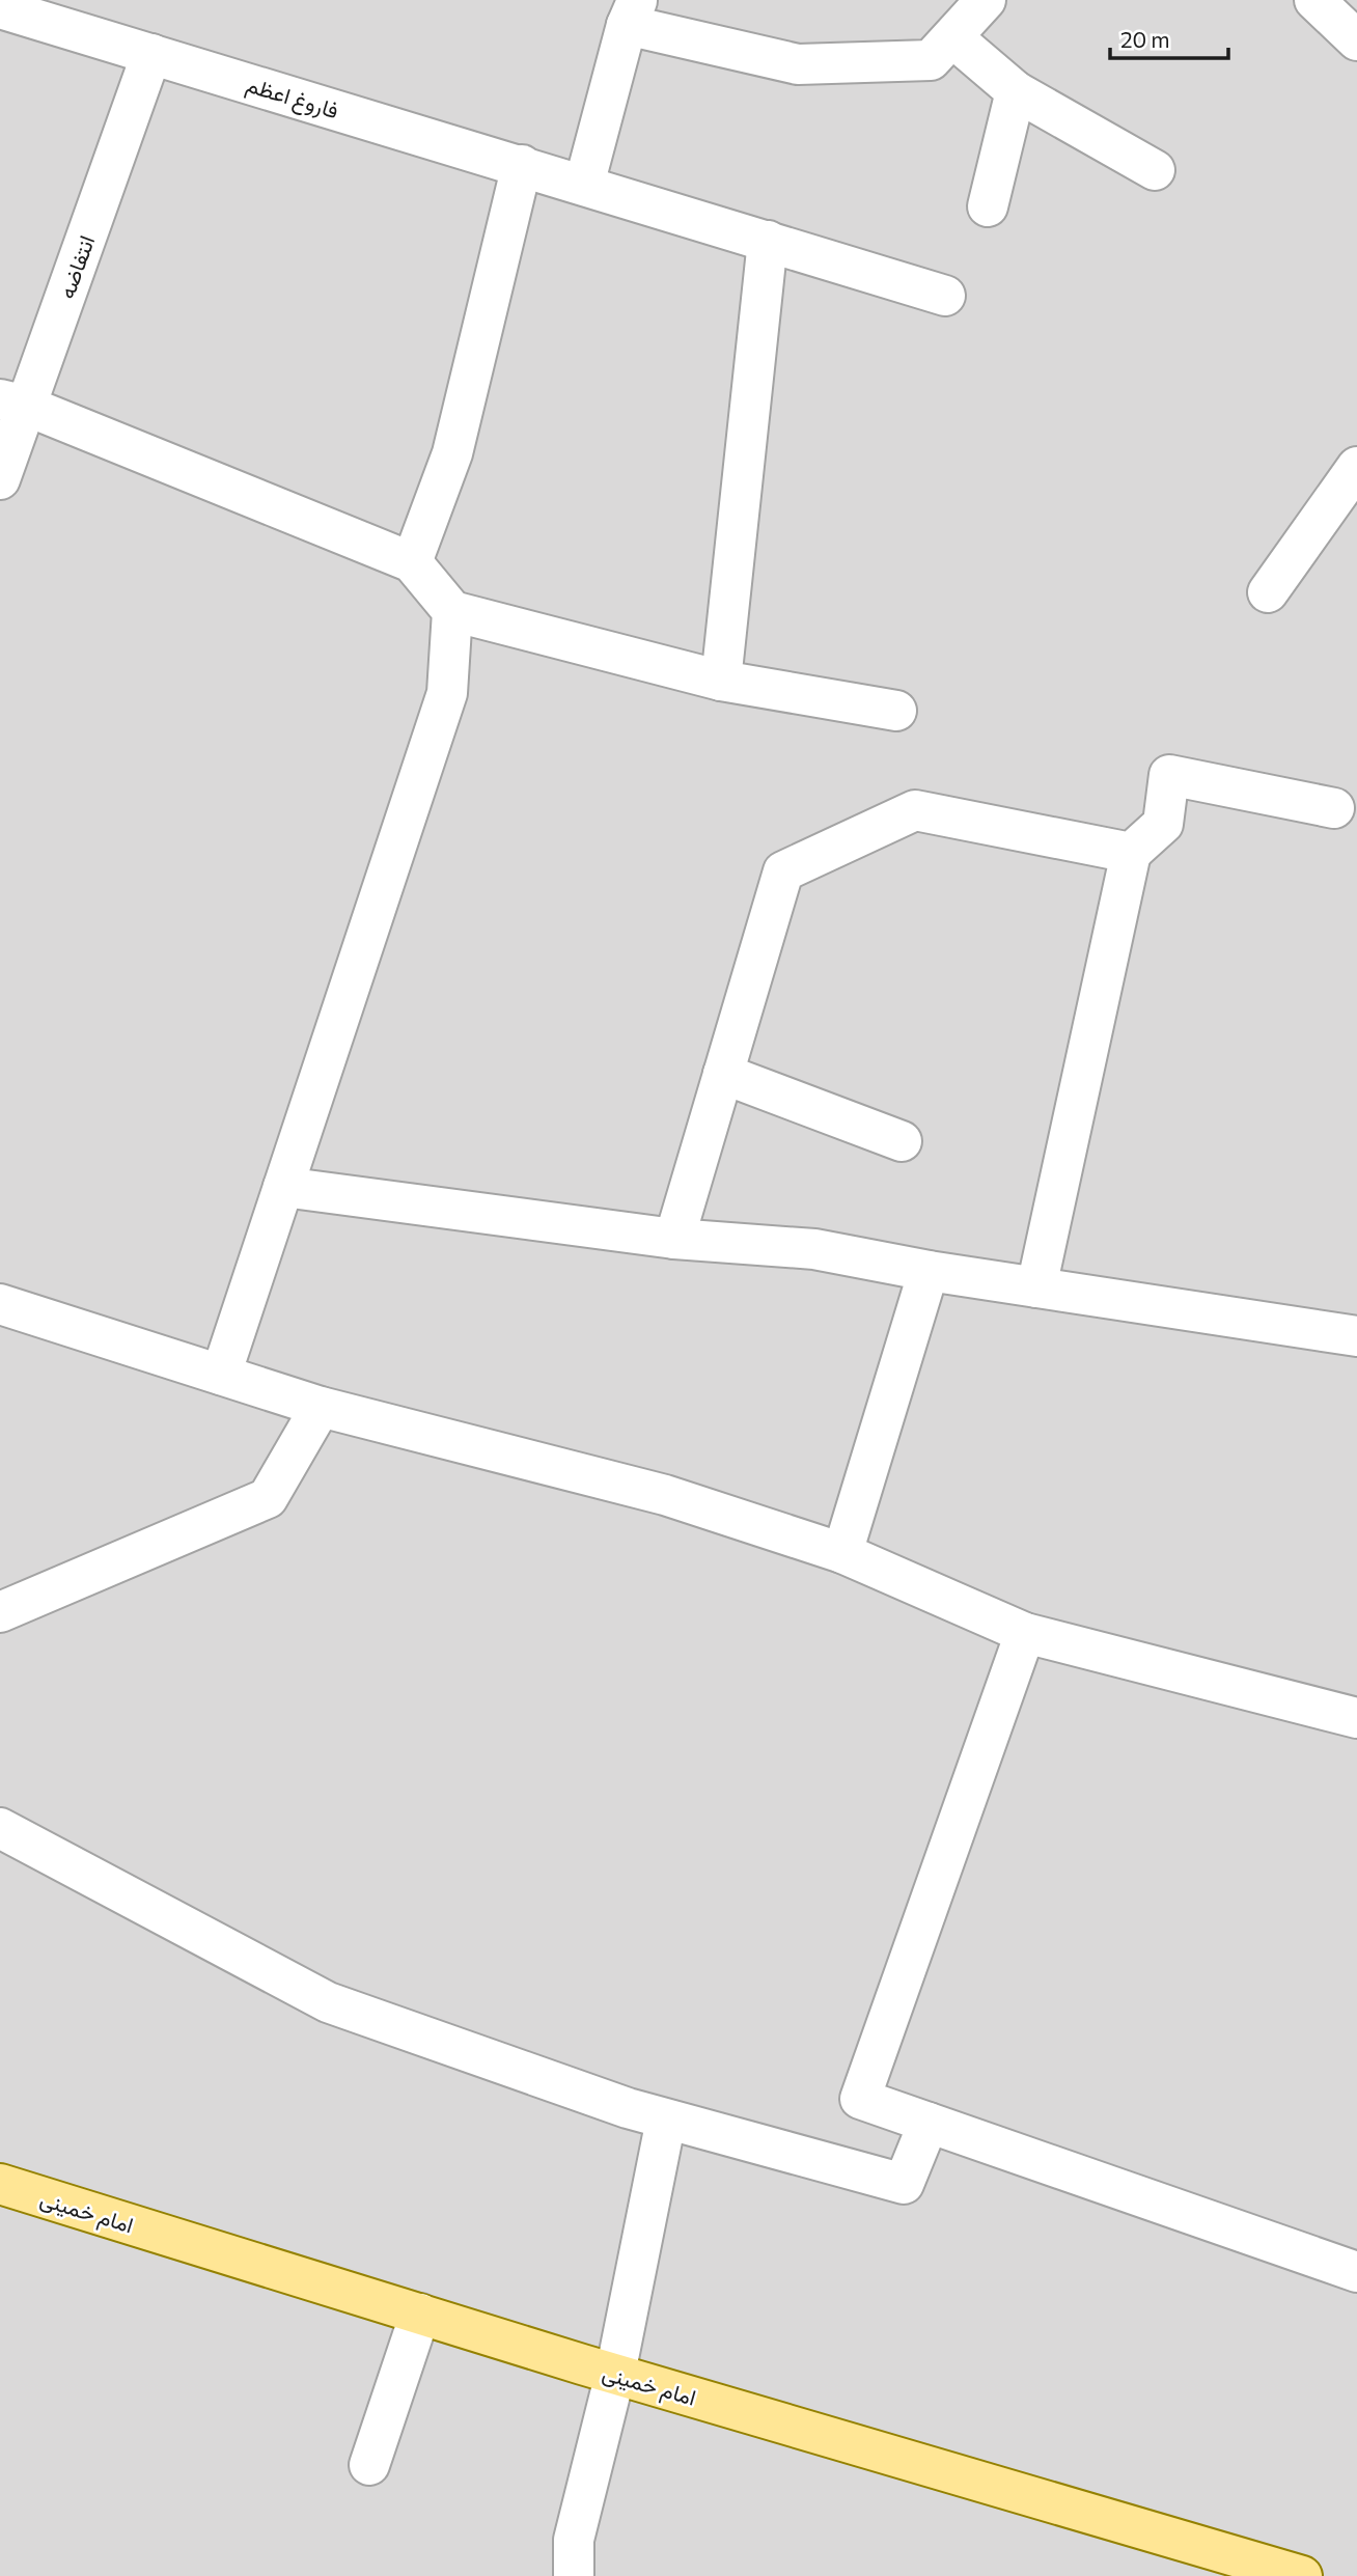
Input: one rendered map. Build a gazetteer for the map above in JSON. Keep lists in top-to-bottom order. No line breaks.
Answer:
{"streets":{"main road":["امام خمینی"],"street":["فاروغ اعظم","انتفاضه"]},"crossings":[["فاروغ اعظم","انتفاضه"]],"scale_bar":"20 m"}
